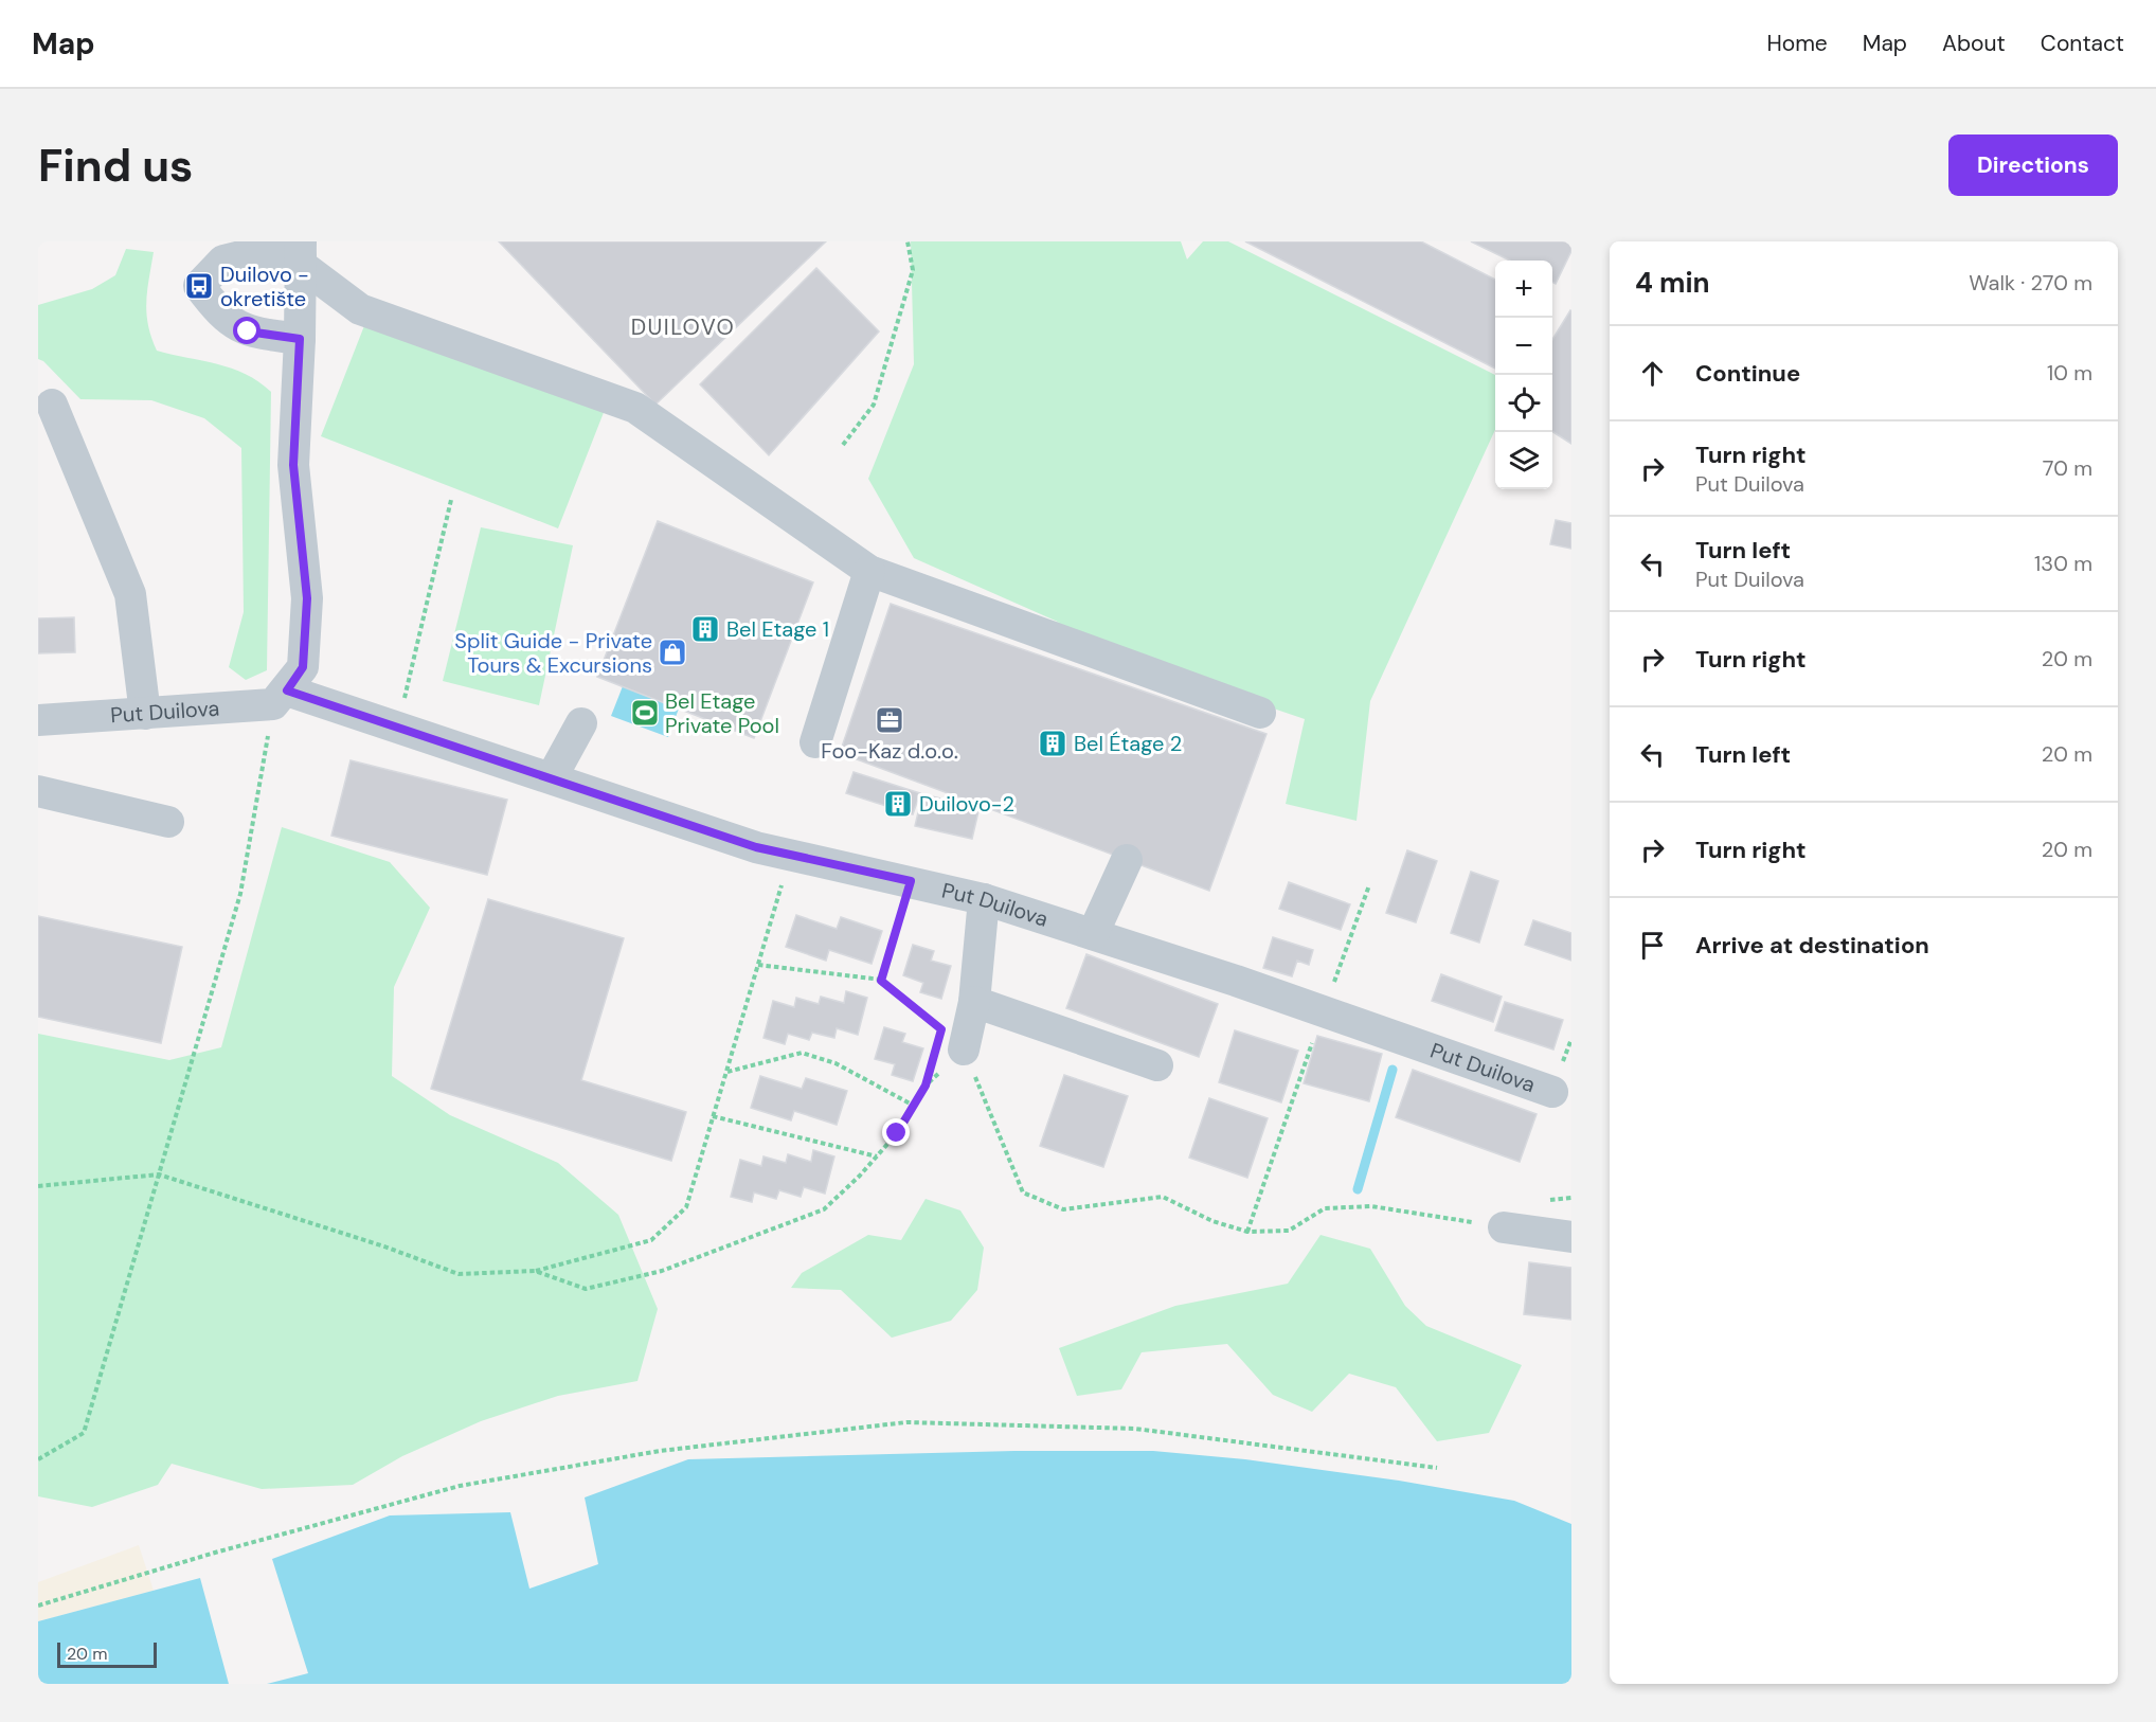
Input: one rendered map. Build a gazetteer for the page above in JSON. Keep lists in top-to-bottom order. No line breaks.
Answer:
{"streets":{"street":["Put Duilova"]},"districts":["DUILOVO"],"places":{"bus stop":["Duilovo - okretište"],"building":["Bel Etage 1","Bel Étage 2","Duilovo-2"],"shop":["Split Guide - Private Tours & Excursions"],"sports":["Bel Etage Private Pool"],"office":["Foo-Kaz d.o.o."]},"scale_bar":"20 m","page":{"header":"Map","nav":["Home","Map","About","Contact"],"buttons":"Directions","title":"Find us","heading":["4 min","Walk · 270 m"],"map_buttons":["+","−"],"list":[["Continue","10 m"],["Turn right","Put Duilova","70 m"],["Turn left","Put Duilova","130 m"],["Turn right","20 m"],["Turn left","20 m"],["Turn right","20 m"],"Arrive at destination"],"scale":"20 m"}}
